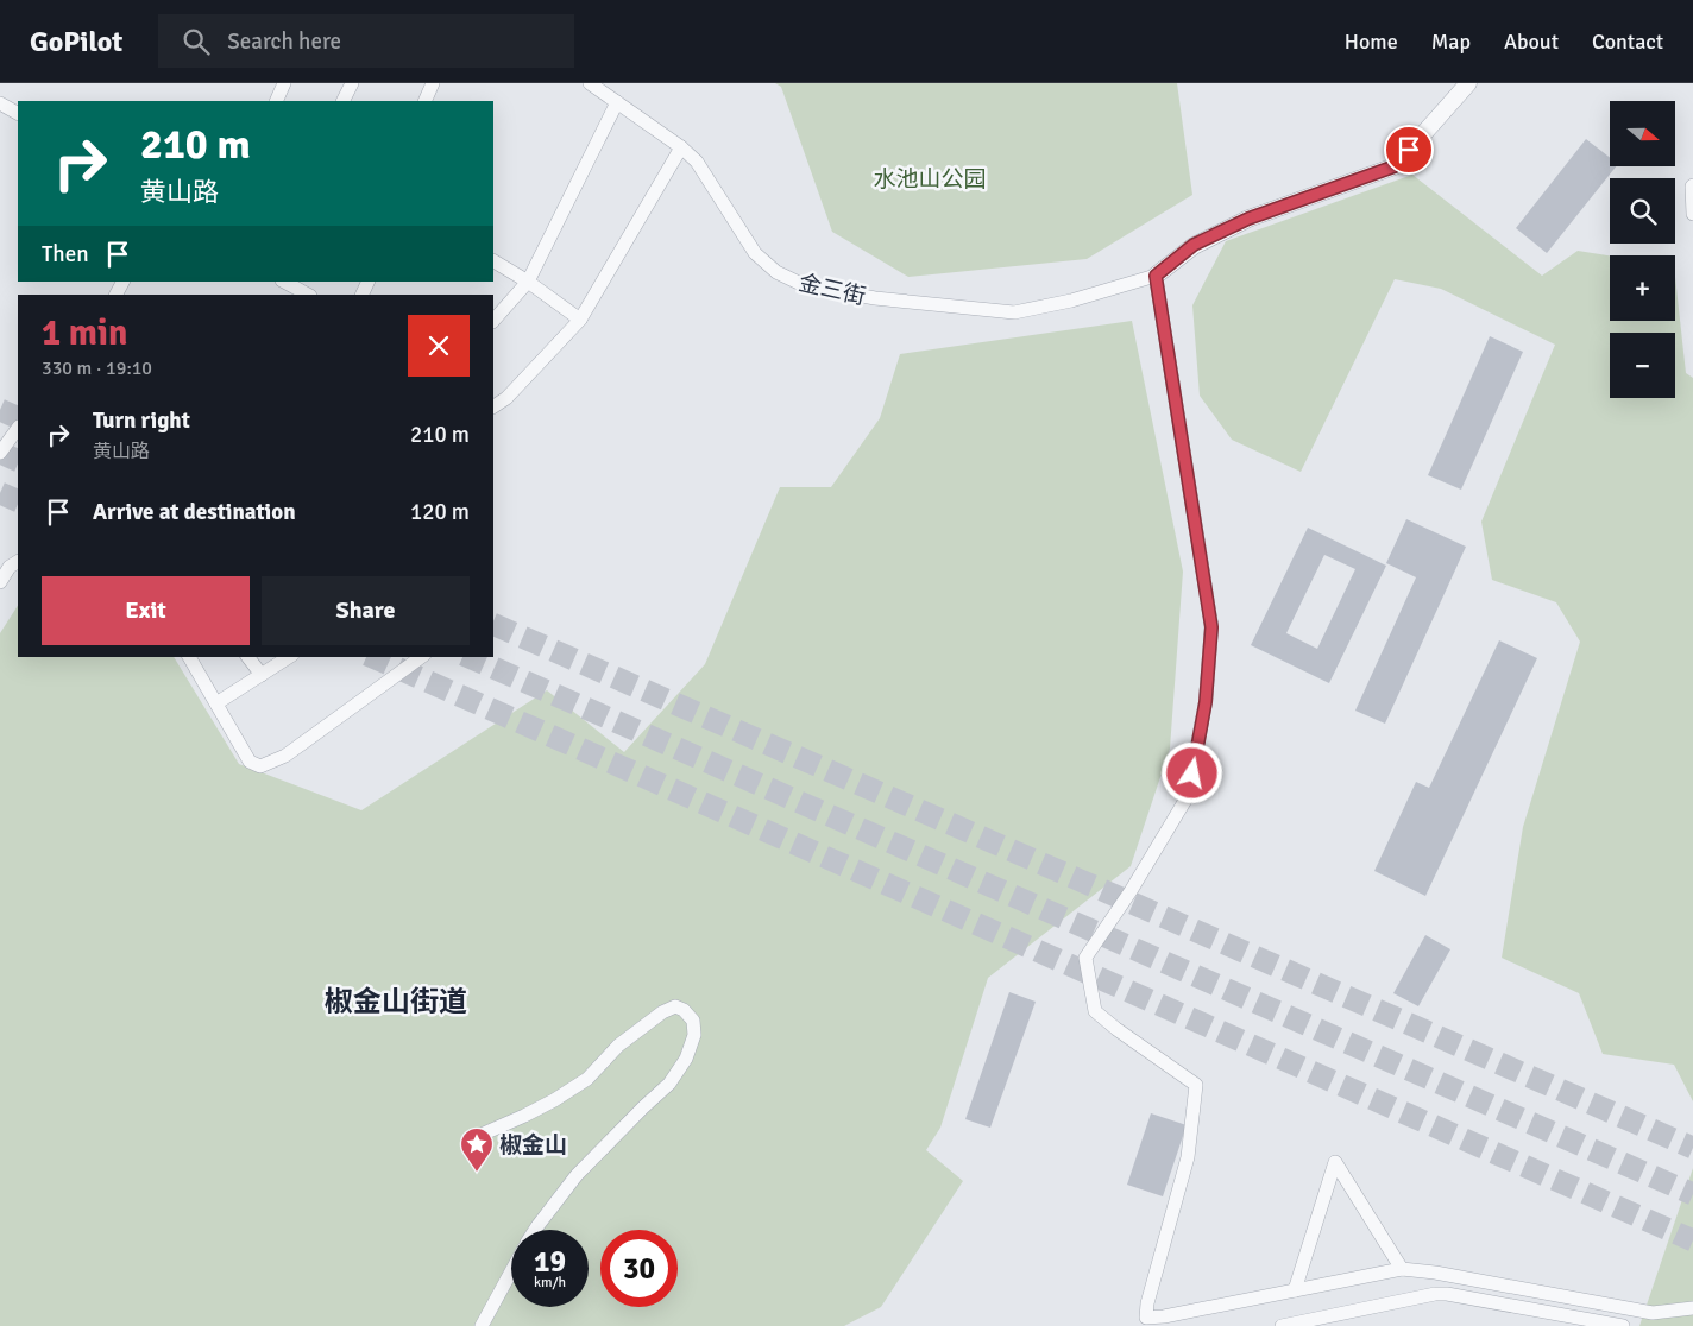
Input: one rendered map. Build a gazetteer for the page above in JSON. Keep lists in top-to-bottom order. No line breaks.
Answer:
{"streets":{"street":["金三街"]},"districts":["椒金山街道"],"parks":["水池山公园"],"places":{"place":["椒金山"]},"north":"right","page":{"header":"GoPilot","search":"Search here","nav":["Home","Map","About","Contact"],"map_buttons":["+","−"],"turn":["210 m","黄山路"],"then":"Then","heading":["1 min","330 m · 19:10"],"list":[{"name":"Turn right","note":"黄山路","value":"210 m"},{"name":"Arrive at destination","value":"120 m"}],"buttons":["Exit","Share"],"speed":"19 km/h","limit":"30"}}
